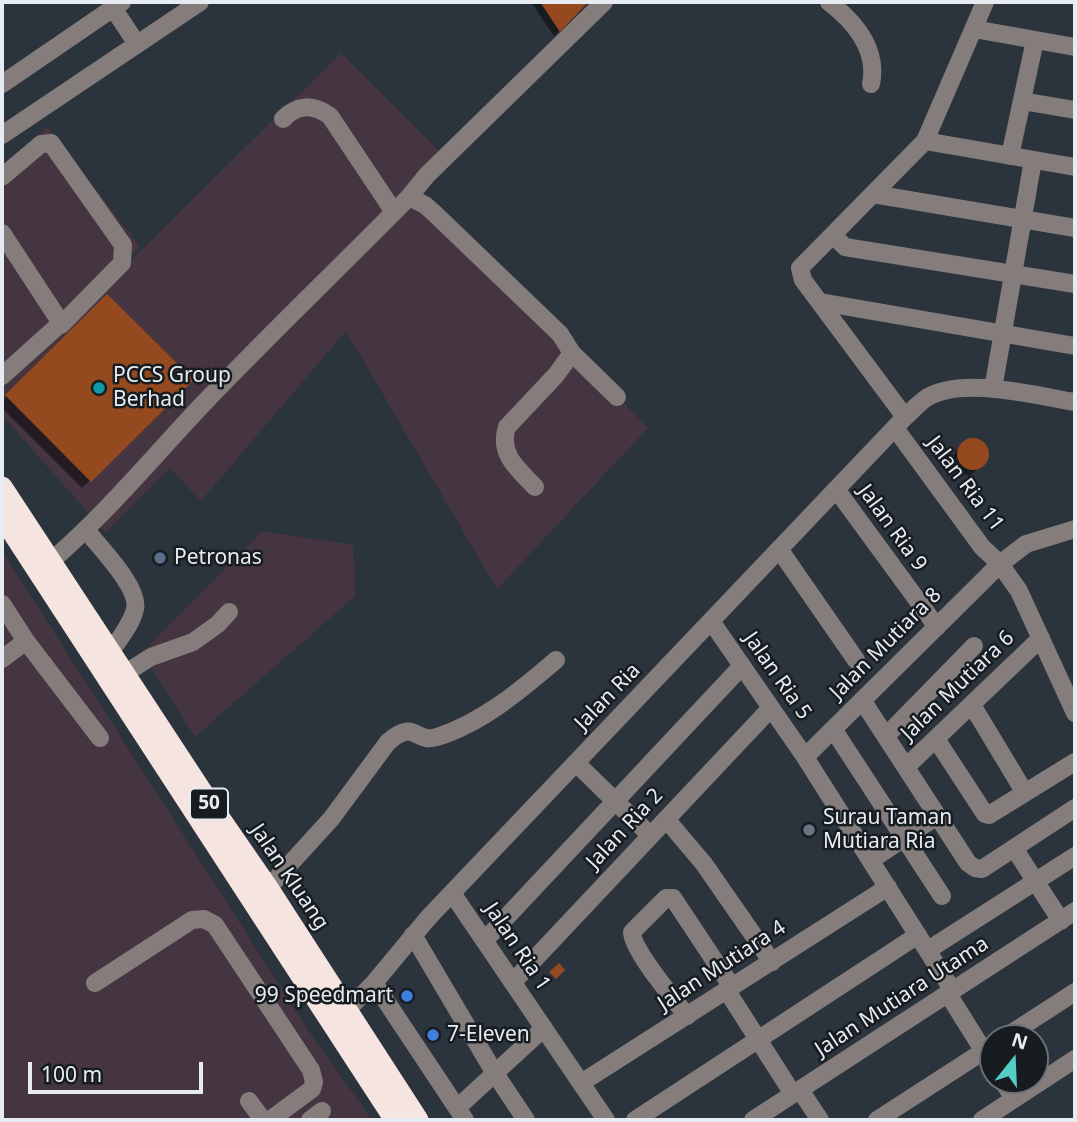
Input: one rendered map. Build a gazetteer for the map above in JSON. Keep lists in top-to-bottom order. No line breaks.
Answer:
{"streets":{"highway":["50","Jalan Kluang"],"street":["Jalan Ria 11","Jalan Ria 9","Jalan Mutiara 8","Jalan Ria 5","Jalan Mutiara 6","Jalan Ria","Jalan Ria 2","Jalan Ria 1","Jalan Mutiara 4","Jalan Mutiara Utama"]},"crossings":[["Jalan Ria 11","Jalan Mutiara 8"],["Jalan Ria 11","Jalan Mutiara 6"],["Jalan Ria 11","Jalan Ria"],["Jalan Ria 9","Jalan Mutiara 8"],["Jalan Ria 9","Jalan Ria"],["Jalan Mutiara 8","Jalan Ria 5"],["Jalan Ria 5","Jalan Ria"],["Jalan Ria 5","Jalan Ria 2"],["Jalan Ria 5","Jalan Mutiara 4"],["Jalan Ria 5","Jalan Mutiara Utama"],["Jalan Ria","Jalan Kluang"],["Jalan Ria","Jalan Ria 1"],["Jalan Ria 2","Jalan Ria 1"],["Jalan Ria 1","Jalan Mutiara 4"]],"places":["PCCS Group Berhad","Petronas","Surau Taman Mutiara Ria","99 Speedmart","7-Eleven"],"scale_bar":"100 m","north":"top"}
